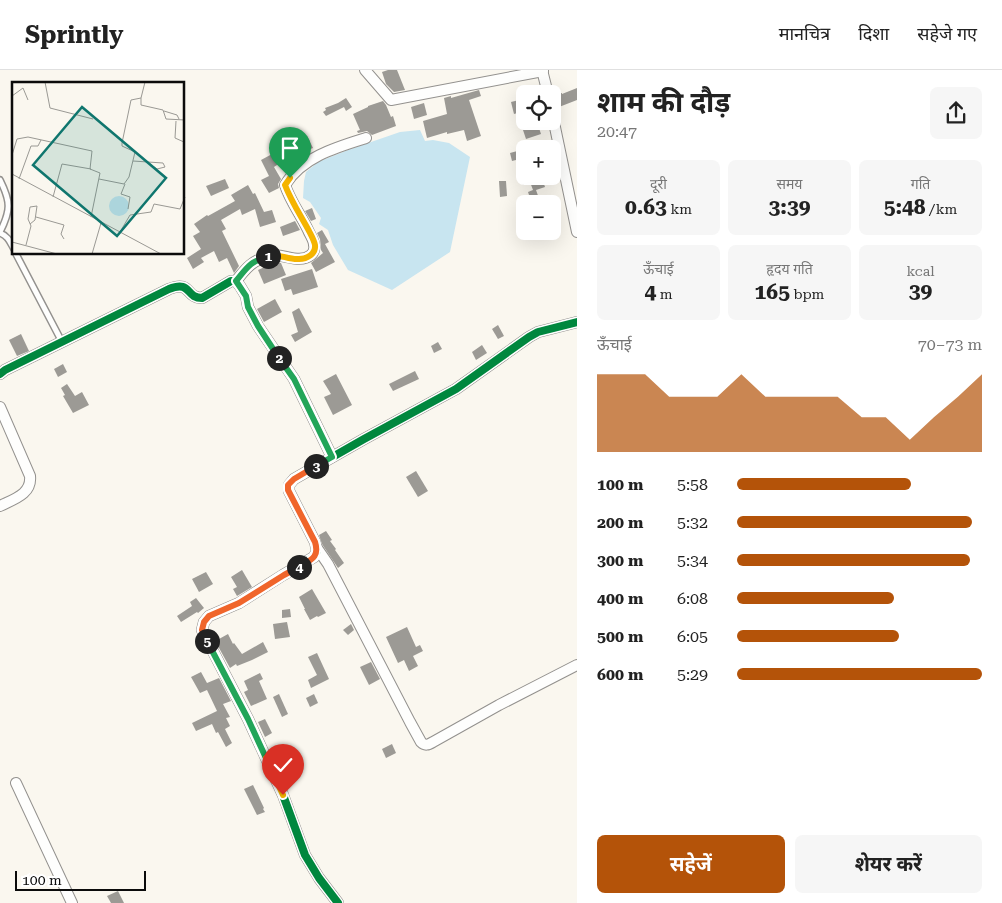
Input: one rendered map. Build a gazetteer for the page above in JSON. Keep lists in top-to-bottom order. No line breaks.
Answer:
{"scale_bar":"100 m","page":{"header":"Sprintly","nav":["मानचित्र","दिशा","सहेजे गए"],"heading":["शाम की दौड़","20:47"],"map_buttons":["+","−"],"stats":[["दूरी","0.63 km"],["समय","3:39"],["गति","5:48 /km"],["ऊँचाई","4 m"],["हृदय गति","165 bpm"],["kcal","39"]],"pins":["1","2","3","4","5"],"chart":["ऊँचाई","70–73 m"],"list":[{"name":"100 m","note":"5:58"},{"name":"200 m","note":"5:32"},{"name":"300 m","note":"5:34"},{"name":"400 m","note":"6:08"},{"name":"500 m","note":"6:05"},{"name":"600 m","note":"5:29"}],"buttons":["सहेजें","शेयर करें"],"scale":"100 m"}}
